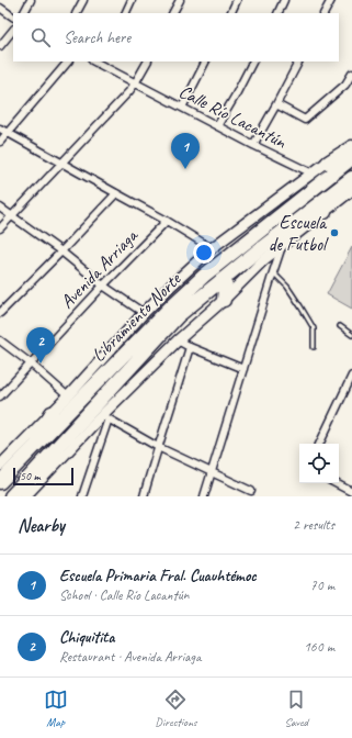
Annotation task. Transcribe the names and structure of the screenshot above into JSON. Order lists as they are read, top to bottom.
{
  "streets": {
    "highway": ["Libramiento Norte"],
    "street": ["Calle Río Lacantún", "Avenida Arriaga"]
  },
  "places": ["Escuela de Futbol"],
  "scale_bar": "50 m",
  "page": {
    "search": "Search here",
    "pins": ["1", "2"],
    "scale": "50 m",
    "heading": ["Nearby", "2 results"],
    "list": [
      {
        "mark": "1",
        "name": "Escuela Primaria Fral. Cuauhtémoc",
        "note": "School · Calle Río Lacantún",
        "value": "70 m"
      },
      {
        "mark": "2",
        "name": "Chiquitita",
        "note": "Restaurant · Avenida Arriaga",
        "value": "160 m"
      }
    ],
    "nav": ["Map", "Directions", "Saved"]
  }
}
